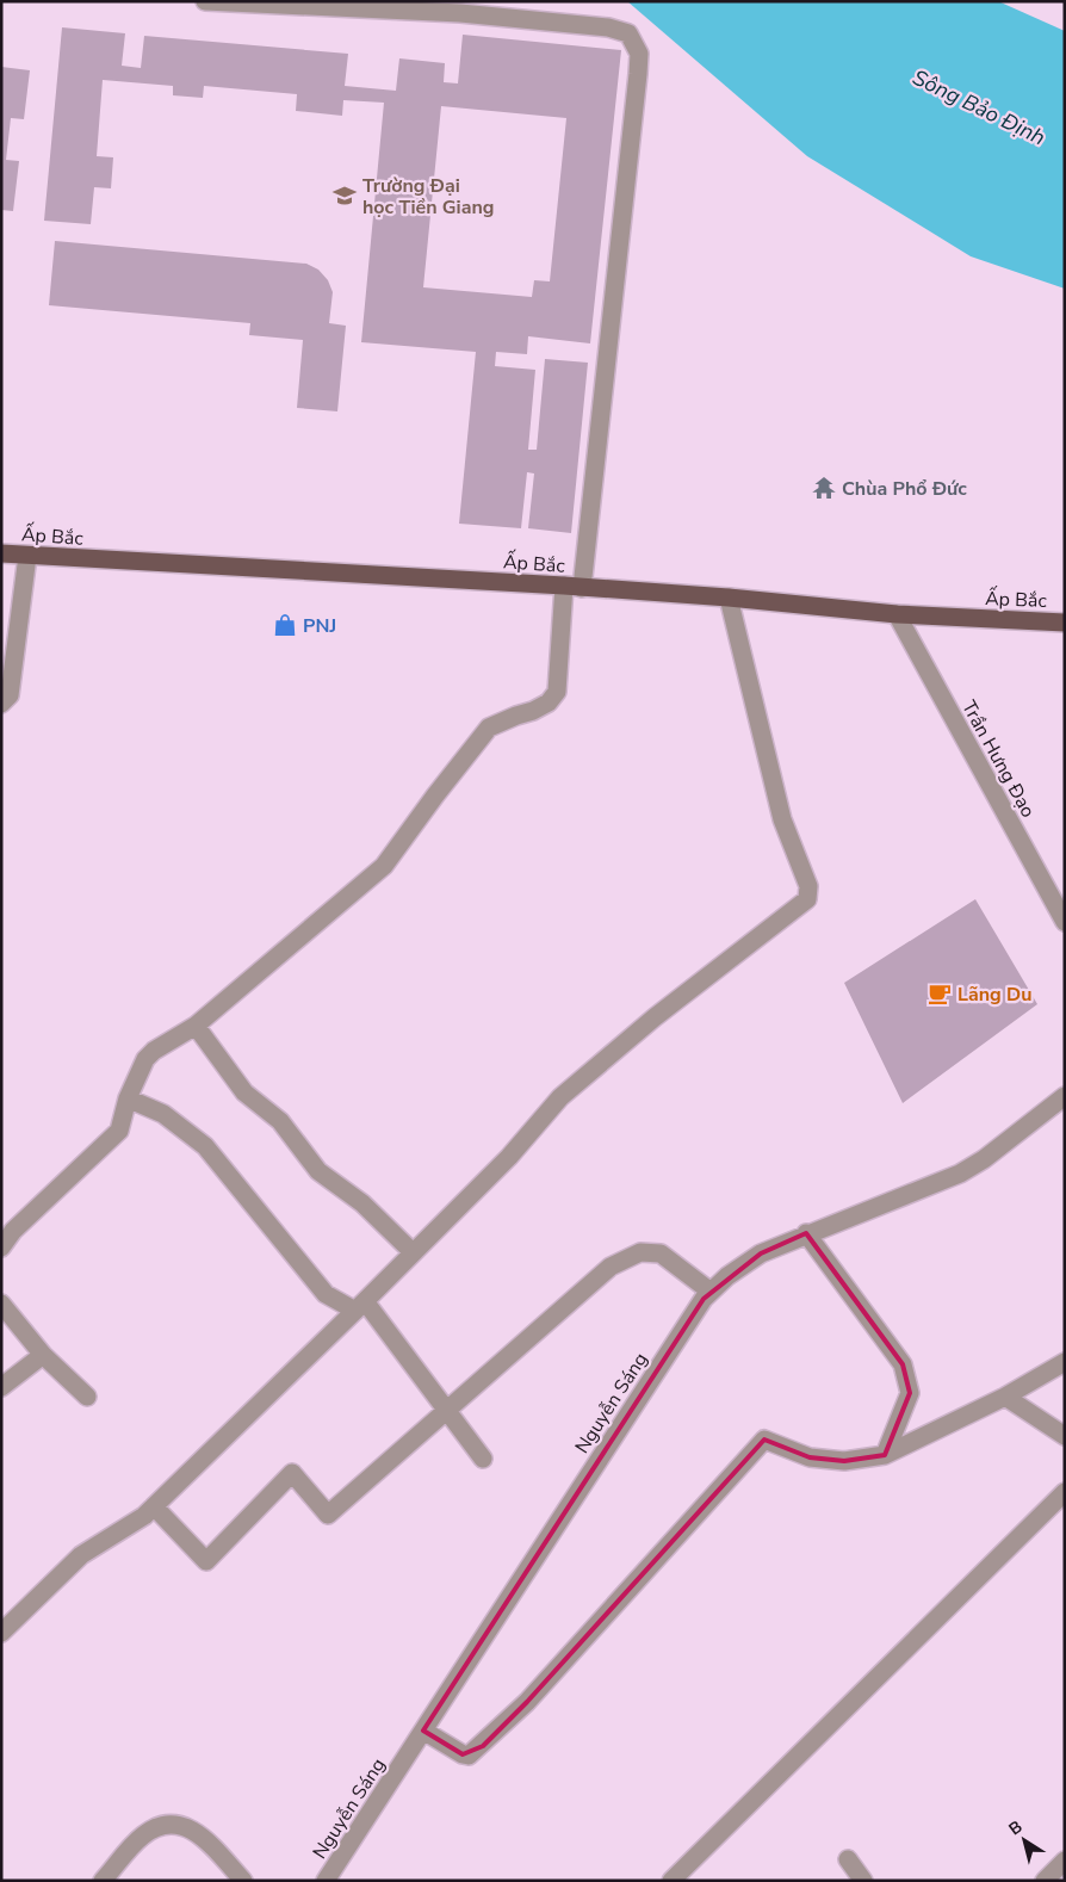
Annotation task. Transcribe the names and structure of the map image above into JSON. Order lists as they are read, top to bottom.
{
  "streets": {
    "main road": ["Ấp Bắc"],
    "street": ["Trần Hưng Đạo", "Nguyễn Sáng"]
  },
  "crossings": [
    ["Ấp Bắc", "Trần Hưng Đạo"]
  ],
  "water": ["Sông Bảo Định"],
  "places": {
    "school or university": ["Trường Đại học Tiền Giang"],
    "temple": ["Chùa Phổ Đức"],
    "shop": ["PNJ"],
    "cafe": ["Lãng Du"]
  },
  "north": "top left"
}
